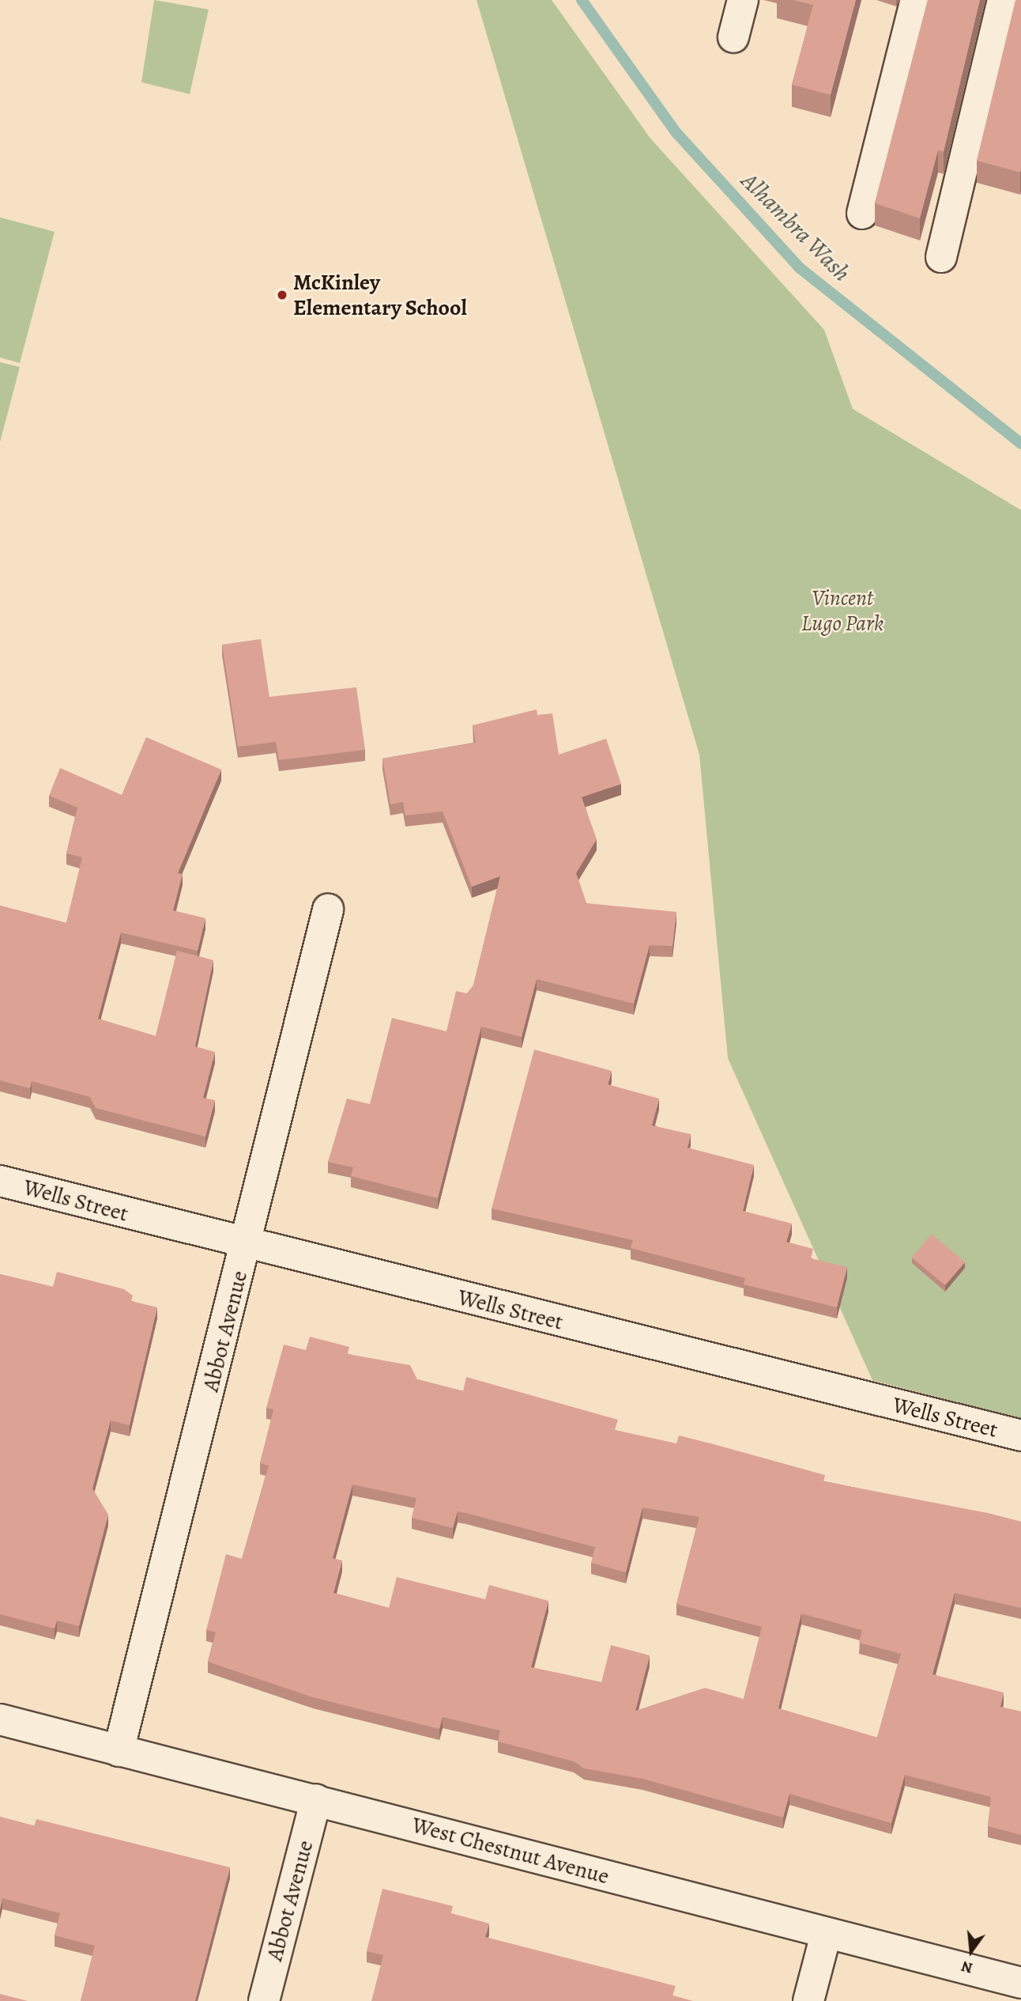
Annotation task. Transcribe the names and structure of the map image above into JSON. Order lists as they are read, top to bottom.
{
  "streets": {
    "street": ["Wells Street", "Abbot Avenue", "West Chestnut Avenue"]
  },
  "crossings": [
    ["Wells Street", "Abbot Avenue"],
    ["Abbot Avenue", "West Chestnut Avenue"]
  ],
  "water": ["Alhambra Wash"],
  "parks": ["Vincent Lugo Park"],
  "places": ["McKinley Elementary School"],
  "north": "bottom"
}
